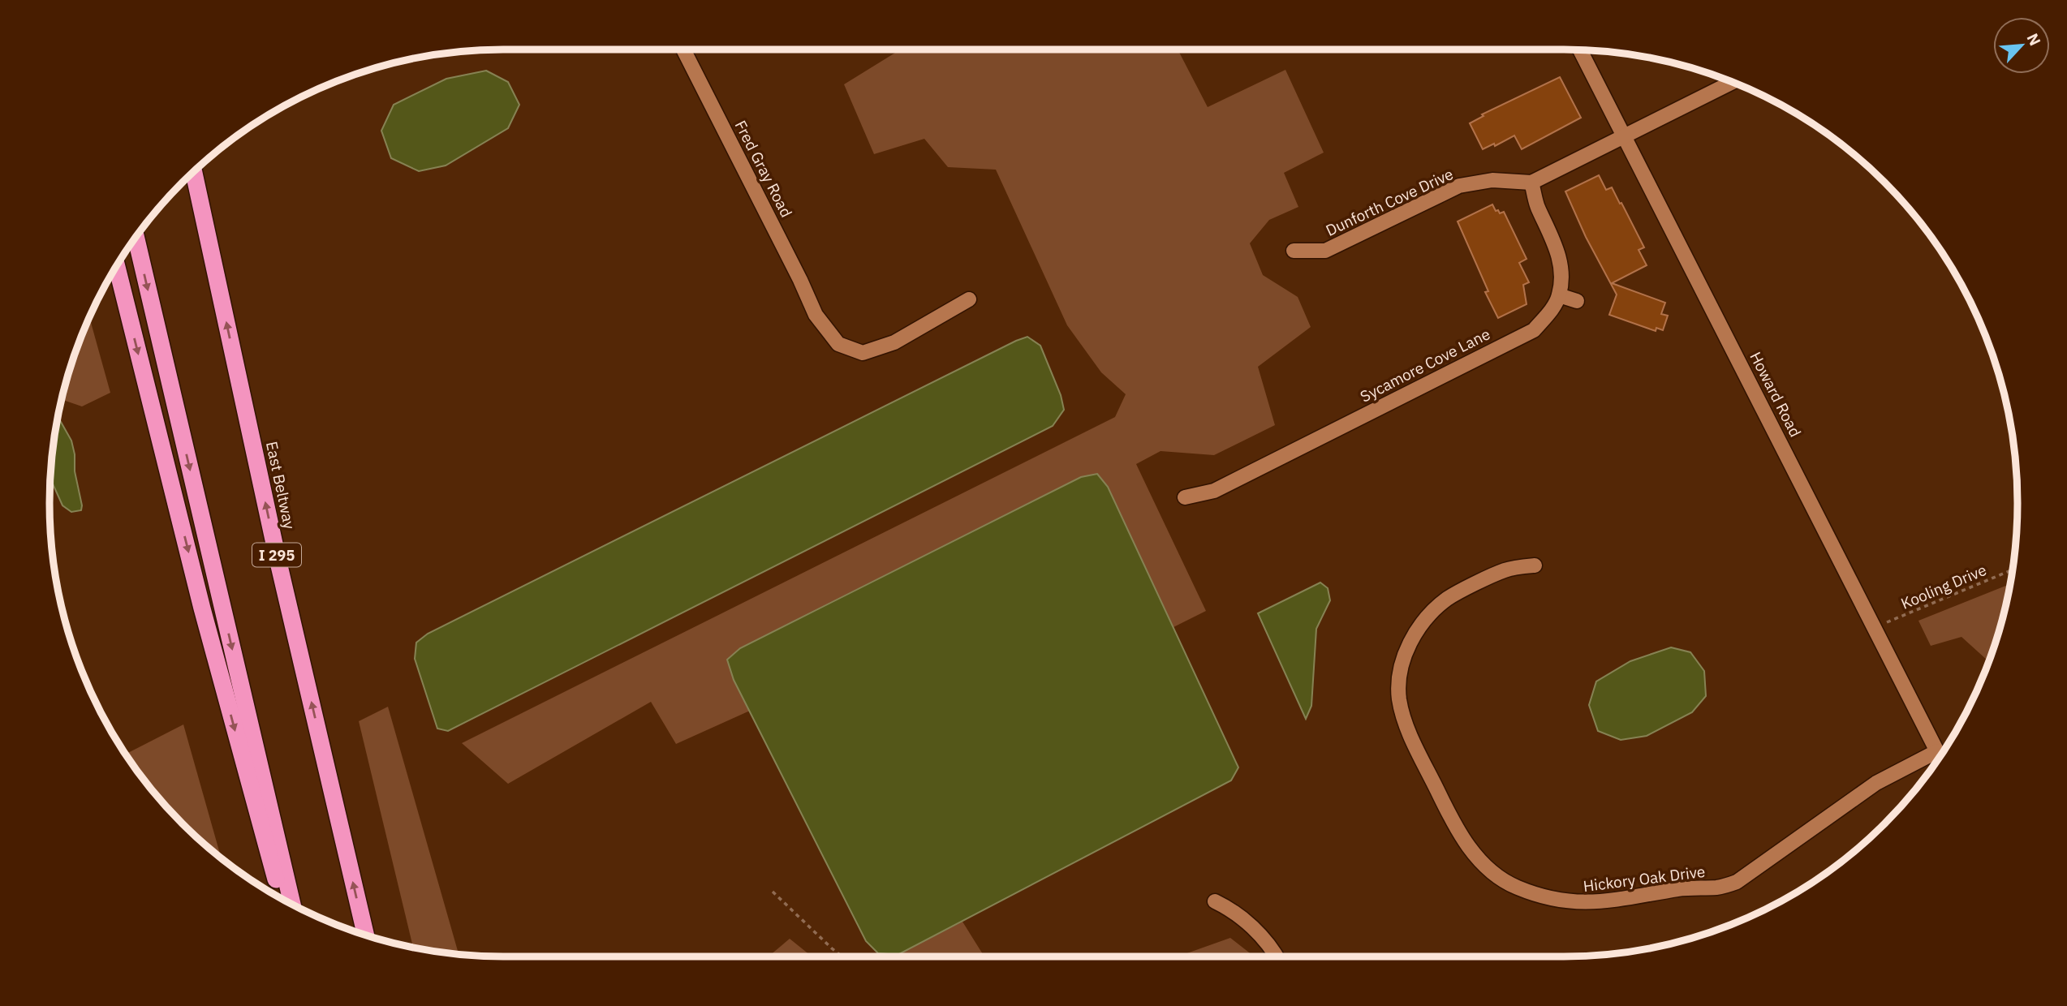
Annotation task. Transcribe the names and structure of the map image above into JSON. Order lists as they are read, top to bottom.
{
  "streets": {
    "highway": ["East Beltway", "I 295"],
    "street": [
      "Fred Gray Road",
      "Dunforth Cove Drive",
      "Sycamore Cove Lane",
      "Howard Road",
      "Hickory Oak Drive"
    ],
    "path": ["Kooling Drive"]
  },
  "crossings": [
    ["Dunforth Cove Drive", "Howard Road"],
    ["Howard Road", "Kooling Drive"]
  ],
  "north": "top right"
}
